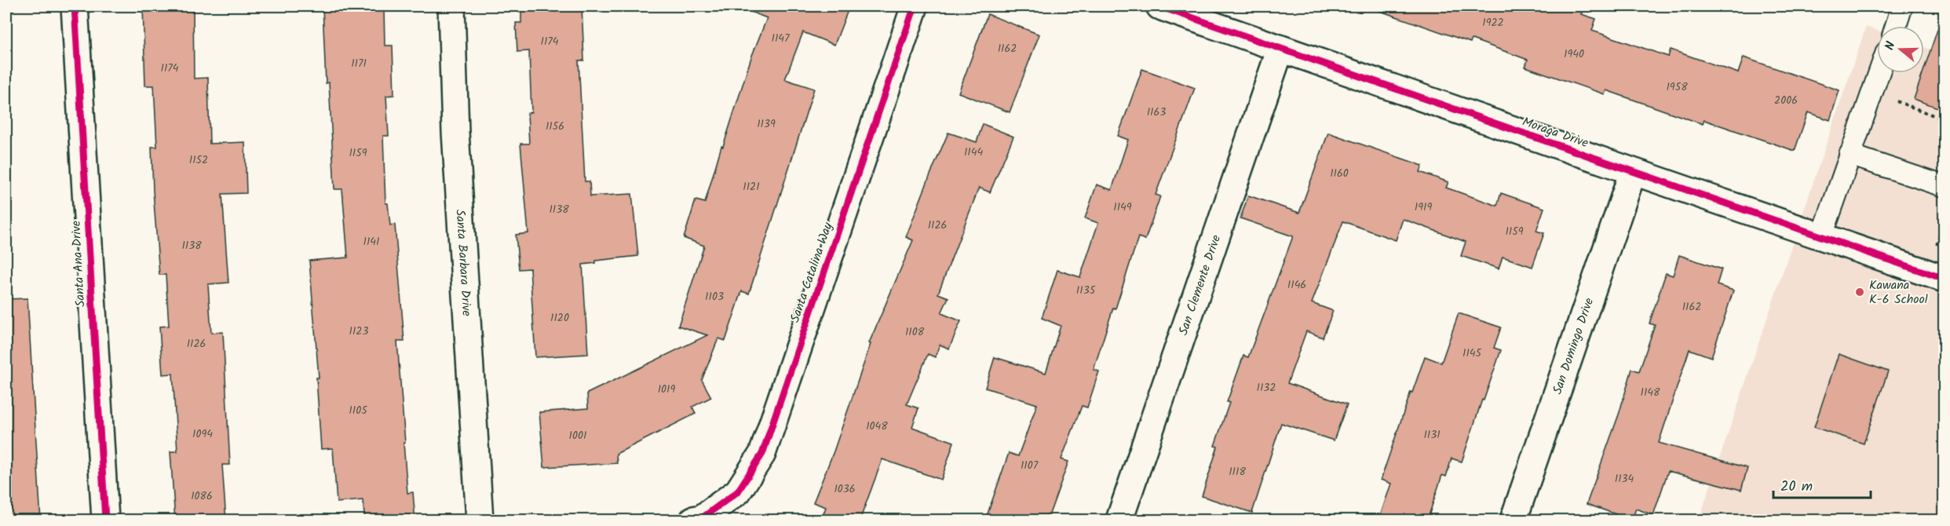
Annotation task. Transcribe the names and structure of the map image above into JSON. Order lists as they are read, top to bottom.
{
  "streets": {
    "street": [
      "Moraga Drive",
      "Santa Barbara Drive",
      "Santa Ana Drive",
      "Santa Catalina Way",
      "San Clemente Drive",
      "San Domingo Drive"
    ]
  },
  "crossings": [
    ["Moraga Drive", "San Clemente Drive"],
    ["Moraga Drive", "San Domingo Drive"]
  ],
  "places": ["Kawana K-6 School"],
  "house_numbers": [
    "1922",
    "1147",
    "1174",
    "1162",
    "1940",
    "1171",
    "1174",
    "1958",
    "2006",
    "1163",
    "1139",
    "1156",
    "1144",
    "1159",
    "1152",
    "1160",
    "1121",
    "1149",
    "1919",
    "1138",
    "1126",
    "1159",
    "1141",
    "1138",
    "1146",
    "1135",
    "1103",
    "1162",
    "1120",
    "1123",
    "1108",
    "1126",
    "1145",
    "1132",
    "1019",
    "1148",
    "1105",
    "1048",
    "1094",
    "1131",
    "1001",
    "1107",
    "1118",
    "1134",
    "1036",
    "1086"
  ],
  "scale_bar": "20 m",
  "north": "left"
}
